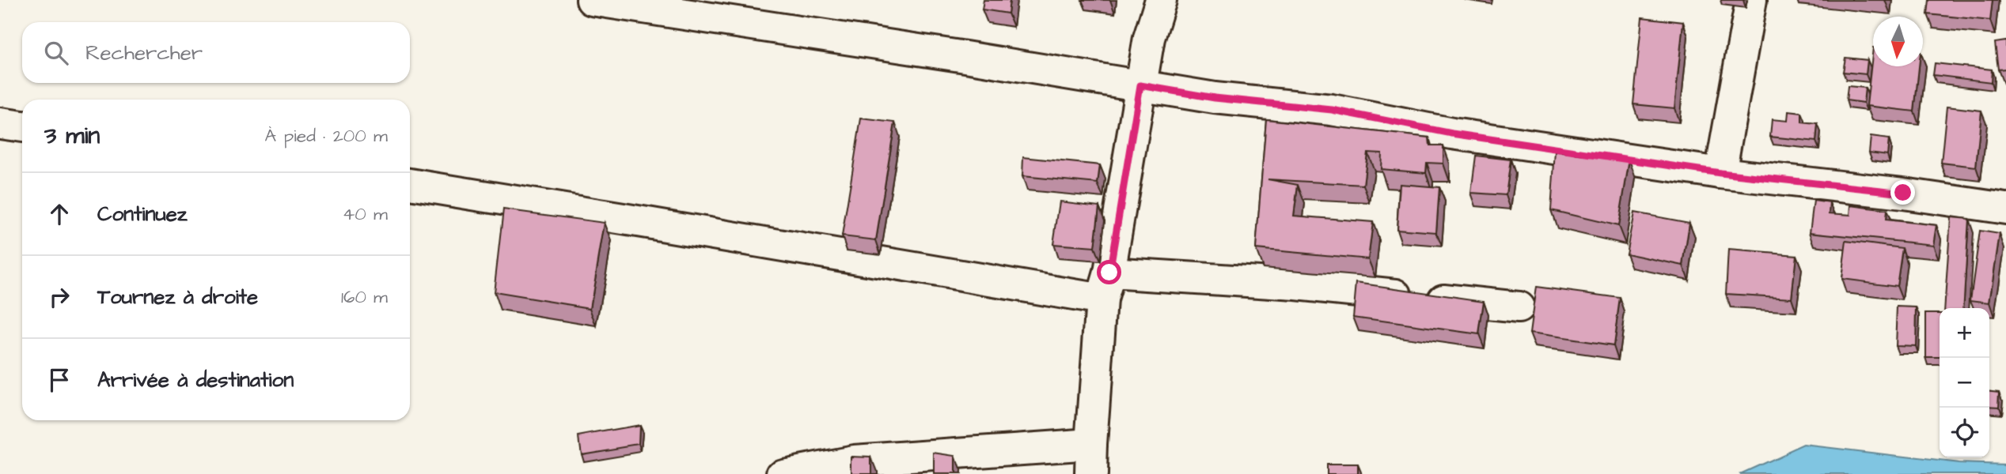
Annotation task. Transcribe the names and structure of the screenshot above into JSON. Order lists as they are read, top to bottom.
{
  "north": "bottom",
  "page": {
    "search": "Rechercher",
    "heading": ["3 min", "À pied · 200 m"],
    "list": [
      ["Continuez", "40 m"],
      ["Tournez à droite", "160 m"],
      "Arrivée à destination"
    ],
    "map_buttons": ["+", "−"]
  }
}
